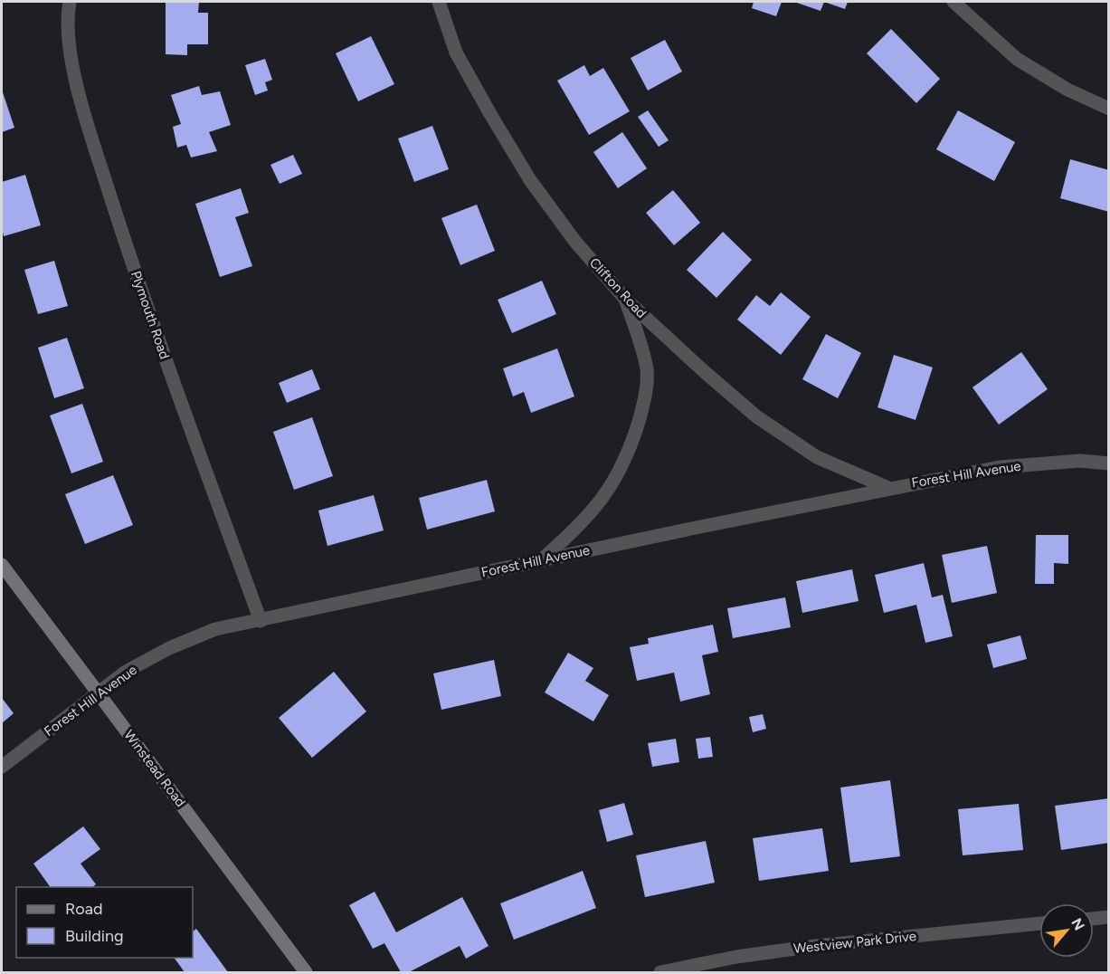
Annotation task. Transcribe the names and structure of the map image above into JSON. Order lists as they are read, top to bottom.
{
  "streets": {
    "street": [
      "Clifton Road",
      "Plymouth Road",
      "Forest Hill Avenue",
      "Winstead Road",
      "Westview Park Drive"
    ]
  },
  "crossings": [
    ["Clifton Road", "Forest Hill Avenue"],
    ["Plymouth Road", "Forest Hill Avenue"],
    ["Forest Hill Avenue", "Winstead Road"]
  ],
  "legend": ["Road", "Building"],
  "north": "top right"
}
